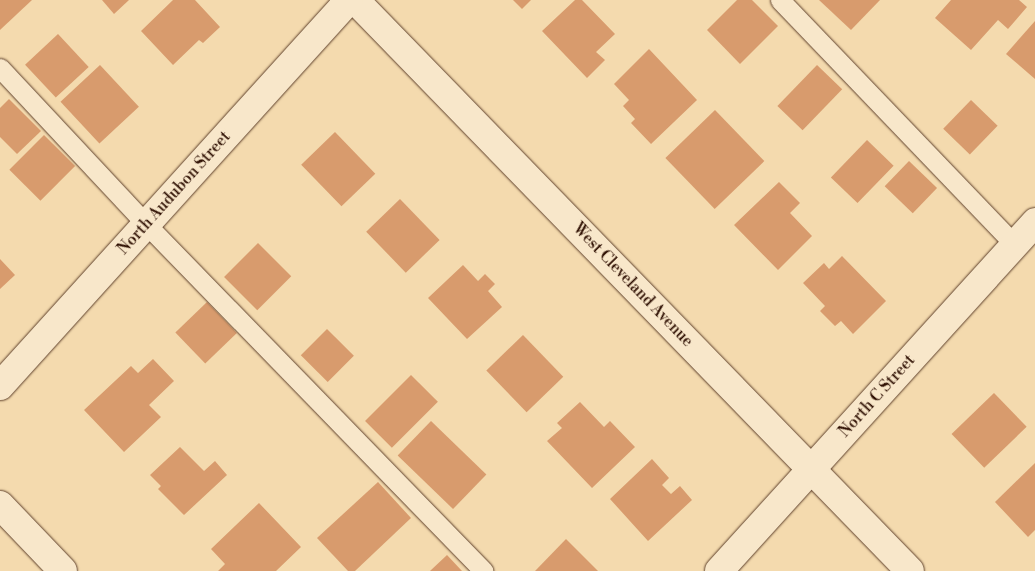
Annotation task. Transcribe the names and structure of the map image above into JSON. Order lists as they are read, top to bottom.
{
  "streets": {
    "street": ["North Audubon Street", "West Cleveland Avenue", "North C Street"]
  },
  "crossings": [
    ["West Cleveland Avenue", "North C Street"]
  ]
}
